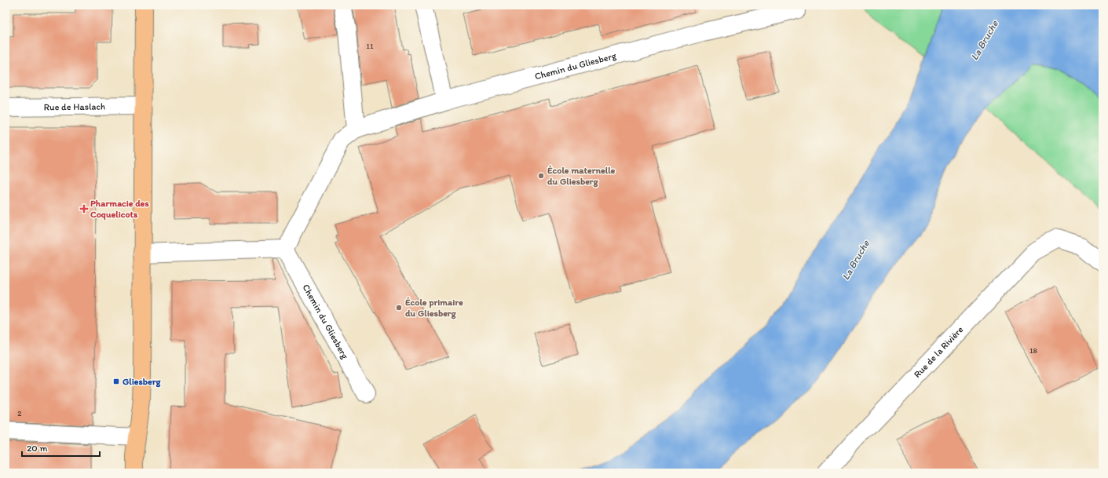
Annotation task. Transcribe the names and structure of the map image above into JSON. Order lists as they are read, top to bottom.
{
  "streets": {
    "street": ["Chemin du Gliesberg", "Rue de Haslach", "Rue de la Rivière"]
  },
  "water": ["La Bruche"],
  "places": {
    "other": ["École maternelle du Gliesberg", "École primaire du Gliesberg"],
    "health": ["Pharmacie des Coquelicots"],
    "transit": ["Gliesberg"]
  },
  "house_numbers": ["11", "18", "2"],
  "scale_bar": "20 m"
}
